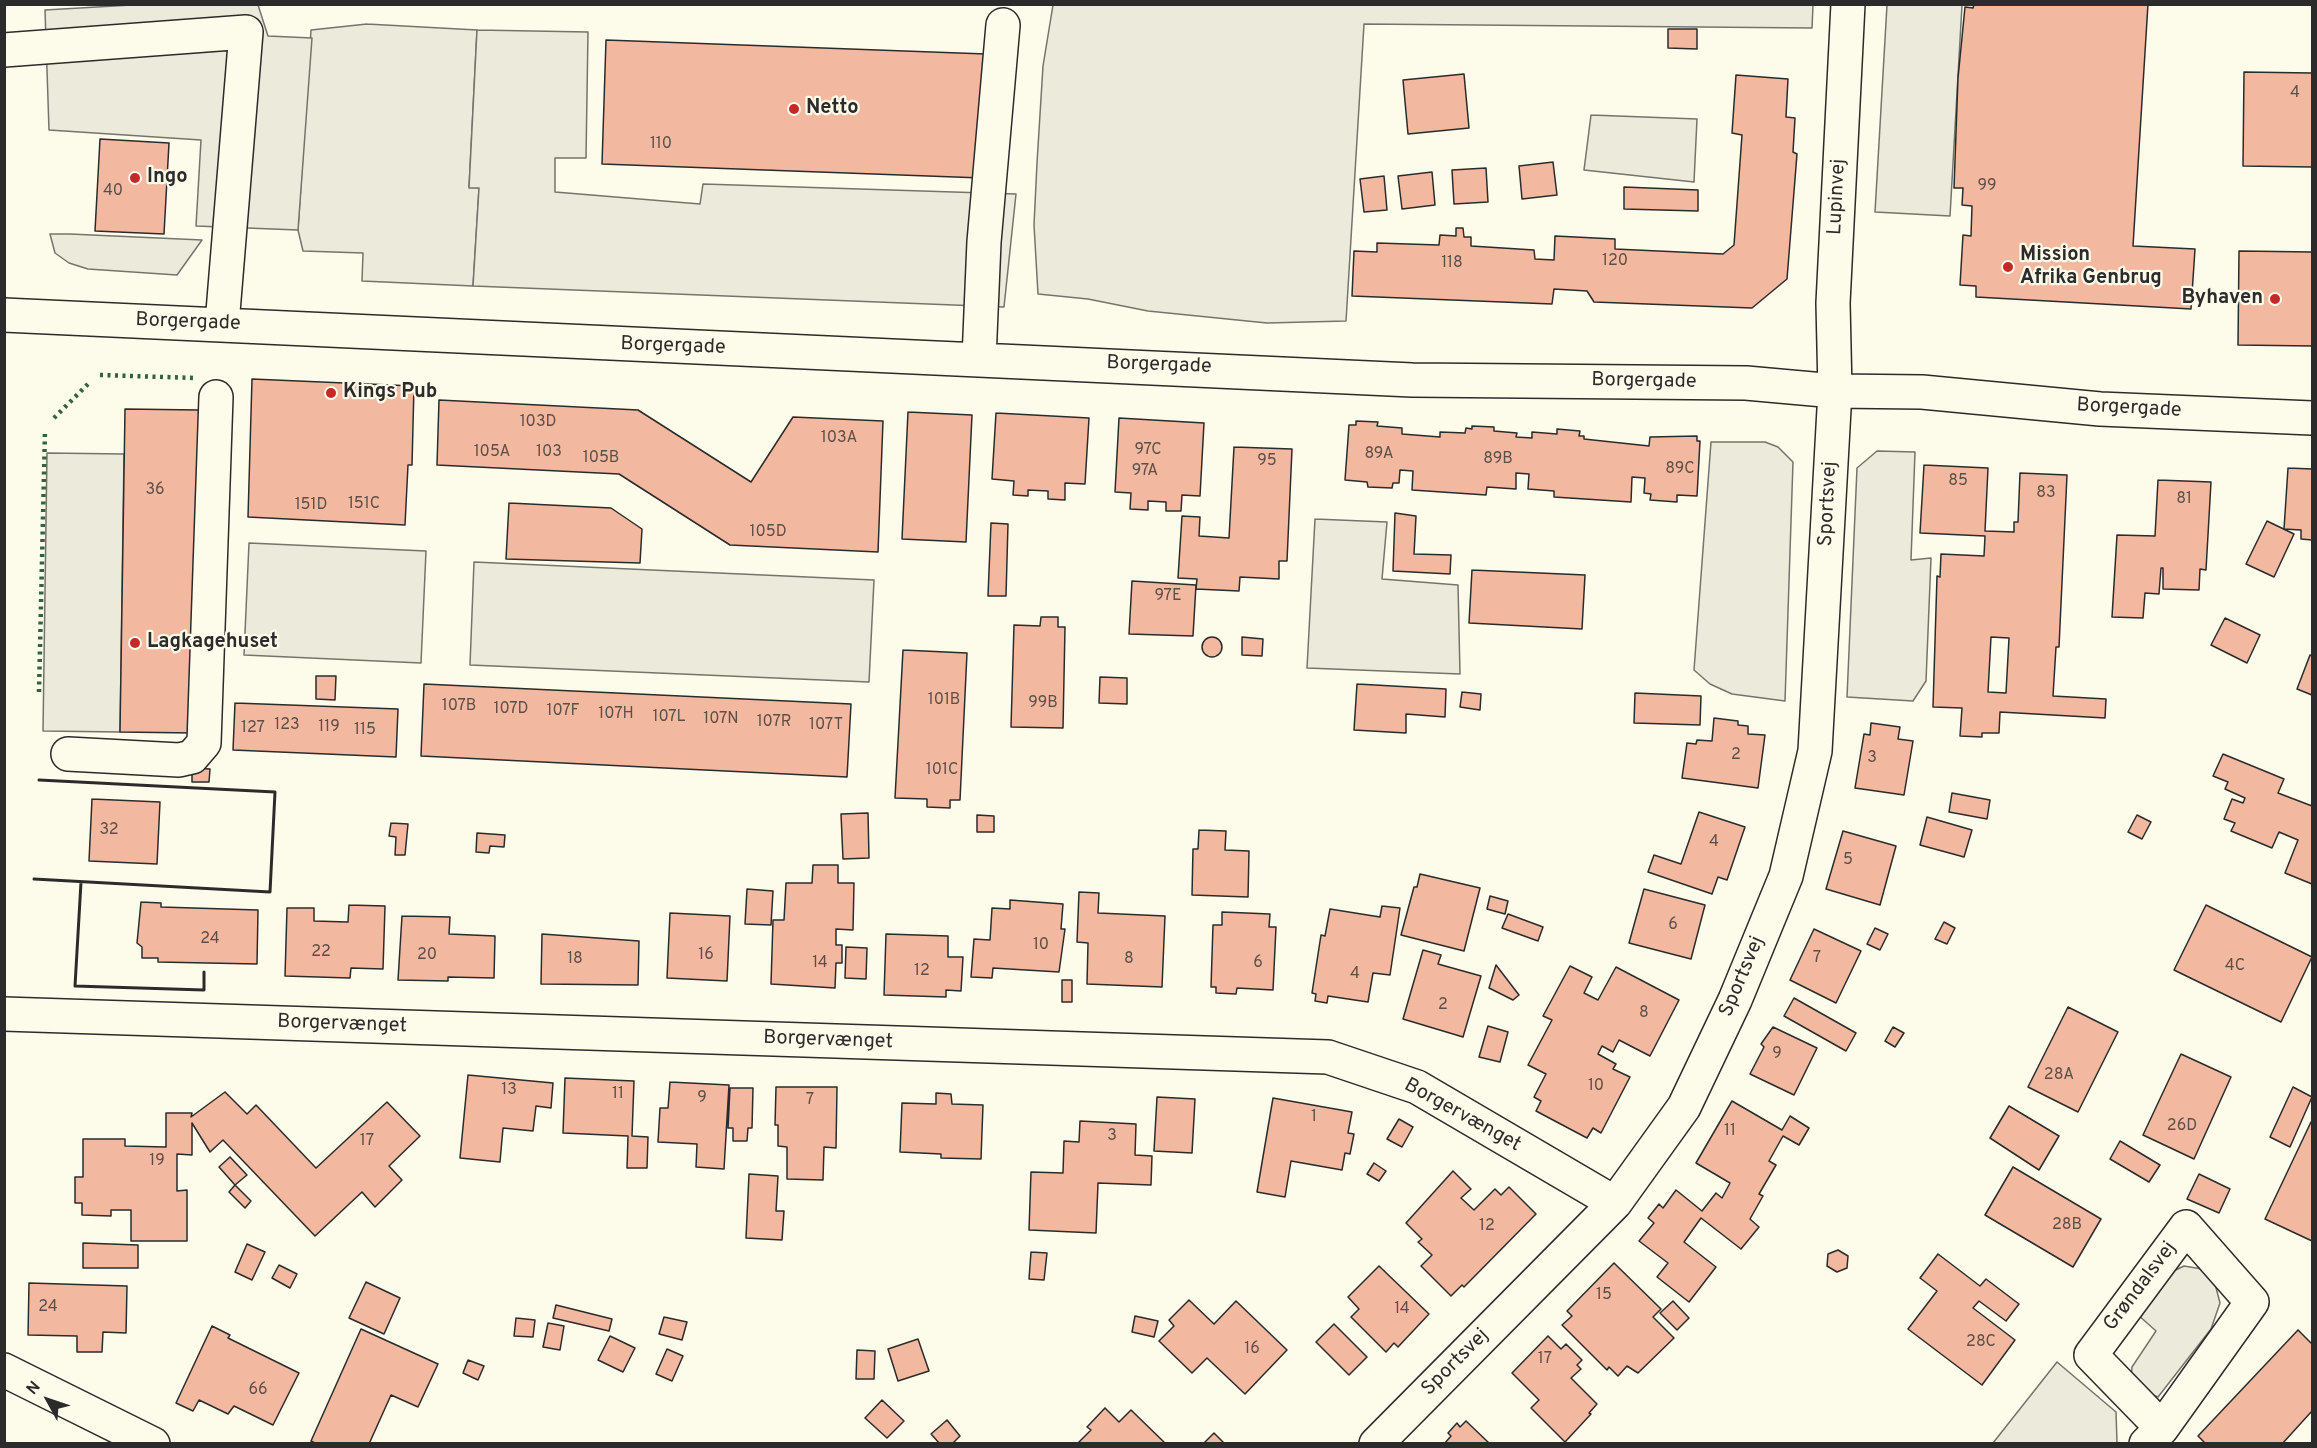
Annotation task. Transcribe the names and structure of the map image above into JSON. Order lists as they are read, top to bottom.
{
  "streets": {
    "street": [
      "Lupinvej",
      "Borgergade",
      "Sportsvej",
      "Borgervænget",
      "Grøndalsvej"
    ]
  },
  "crossings": [
    ["Lupinvej", "Borgergade"],
    ["Lupinvej", "Sportsvej"],
    ["Borgergade", "Sportsvej"],
    ["Sportsvej", "Borgervænget"]
  ],
  "places": [
    "Netto",
    "Ingo",
    "Mission Afrika Genbrug",
    "Byhaven",
    "Kings Pub",
    "Lagkagehuset"
  ],
  "house_numbers": [
    "4",
    "110",
    "99",
    "40",
    "120",
    "118",
    "103D",
    "103A",
    "97C",
    "105A",
    "103",
    "89A",
    "105B",
    "89B",
    "95",
    "89C",
    "97A",
    "85",
    "36",
    "83",
    "81",
    "151C",
    "151D",
    "105D",
    "97E",
    "101B",
    "99B",
    "107B",
    "107D",
    "107F",
    "107H",
    "107L",
    "107N",
    "107R",
    "123",
    "107T",
    "119",
    "127",
    "115",
    "2",
    "3",
    "101C",
    "32",
    "4",
    "5",
    "6",
    "24",
    "10",
    "22",
    "20",
    "16",
    "7",
    "18",
    "8",
    "14",
    "6",
    "4C",
    "12",
    "4",
    "2",
    "8",
    "9",
    "28A",
    "10",
    "13",
    "11",
    "9",
    "7",
    "1",
    "26D",
    "11",
    "3",
    "17",
    "19",
    "28B",
    "12",
    "15",
    "24",
    "14",
    "28C",
    "16",
    "17",
    "66"
  ],
  "north": "top left"
}
